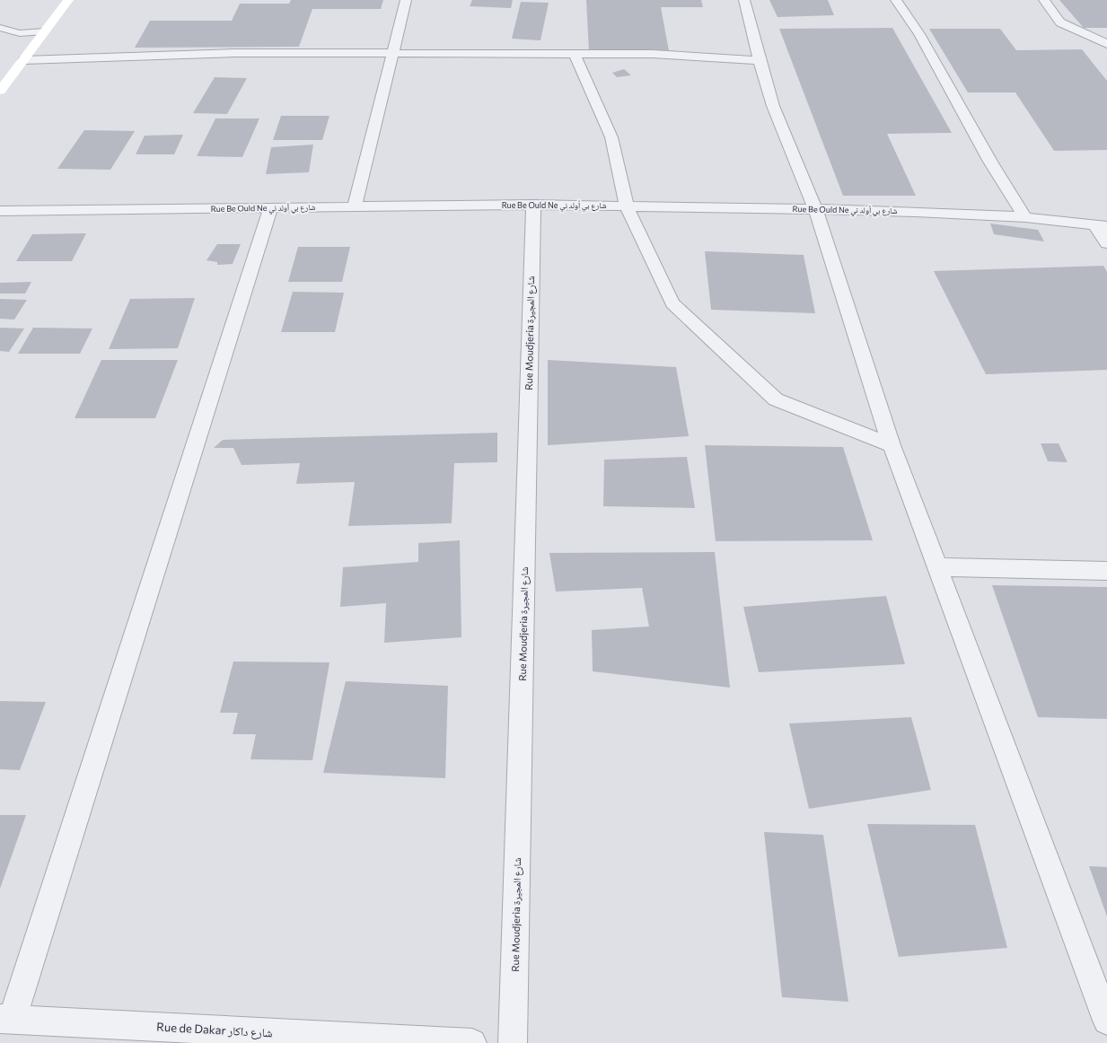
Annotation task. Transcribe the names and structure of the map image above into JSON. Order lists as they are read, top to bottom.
{
  "streets": {
    "street": ["Rue Be Ould Ne شارع بي أولد ني", "Rue Moudjeria شارع المجيرة", "Rue de Dakar شارع داكار"]
  },
  "crossings": [
    ["Rue Be Ould Ne شارع بي أولد ني", "Rue Moudjeria شارع المجيرة"]
  ]
}
